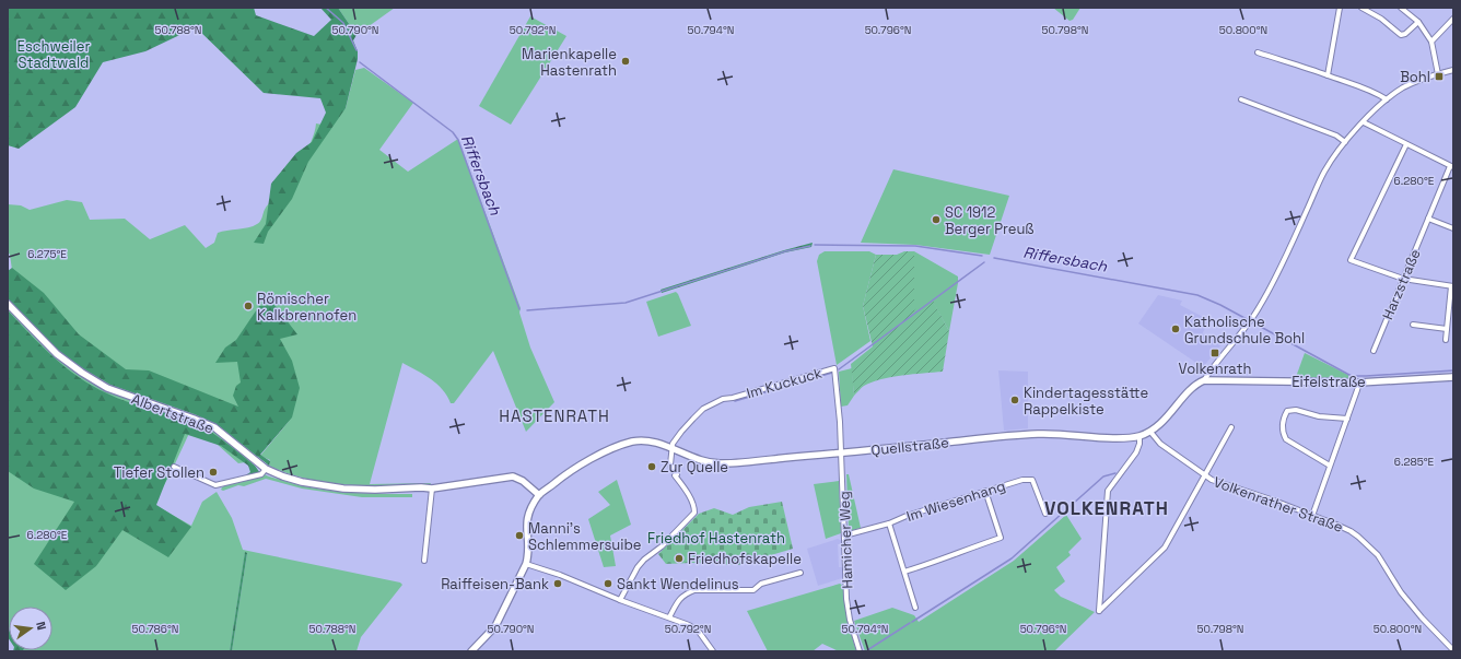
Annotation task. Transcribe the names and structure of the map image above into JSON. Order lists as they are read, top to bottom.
{
  "streets": {
    "main road": ["Eifelstraße", "Albertstraße", "Quellstraße"],
    "street": [
      "Harzstraße",
      "Im Kuckuck",
      "Im Wiesenhang",
      "Volkenrather Straße",
      "Hamicher Weg"
    ]
  },
  "crossings": [
    ["Eifelstraße", "Quellstraße"],
    ["Im Kuckuck", "Quellstraße"],
    ["Im Kuckuck", "Hamicher Weg"],
    ["Albertstraße", "Quellstraße"],
    ["Quellstraße", "Volkenrather Straße"],
    ["Quellstraße", "Hamicher Weg"],
    ["Im Wiesenhang", "Hamicher Weg"]
  ],
  "districts": ["HASTENRATH", "VOLKENRATH"],
  "water": ["Riffersbach"],
  "parks": ["Eschweiler Stadtwald", "Friedhof Hastenrath"],
  "places": {
    "other": [
      "Marienkapelle Hastenrath",
      "SC 1912 Berger Preuß",
      "Römischer Kalkbrennofen",
      "Katholische Grundschule Bohl",
      "Kindertagesstätte Rappelkiste",
      "Zur Quelle",
      "Tiefer Stollen",
      "Manni's Schlemmersuibe",
      "Friedhofskapelle",
      "Raiffeisen-Bank",
      "Sankt Wendelinus"
    ],
    "transit": ["Bohl", "Volkenrath"]
  },
  "north": "right",
  "coordinates": [
    "50.788°N",
    "50.790°N",
    "50.792°N",
    "50.794°N",
    "50.796°N",
    "50.798°N",
    "50.800°N",
    "6.280°E",
    "6.275°E",
    "6.285°E",
    "50.786°N"
  ]
}
